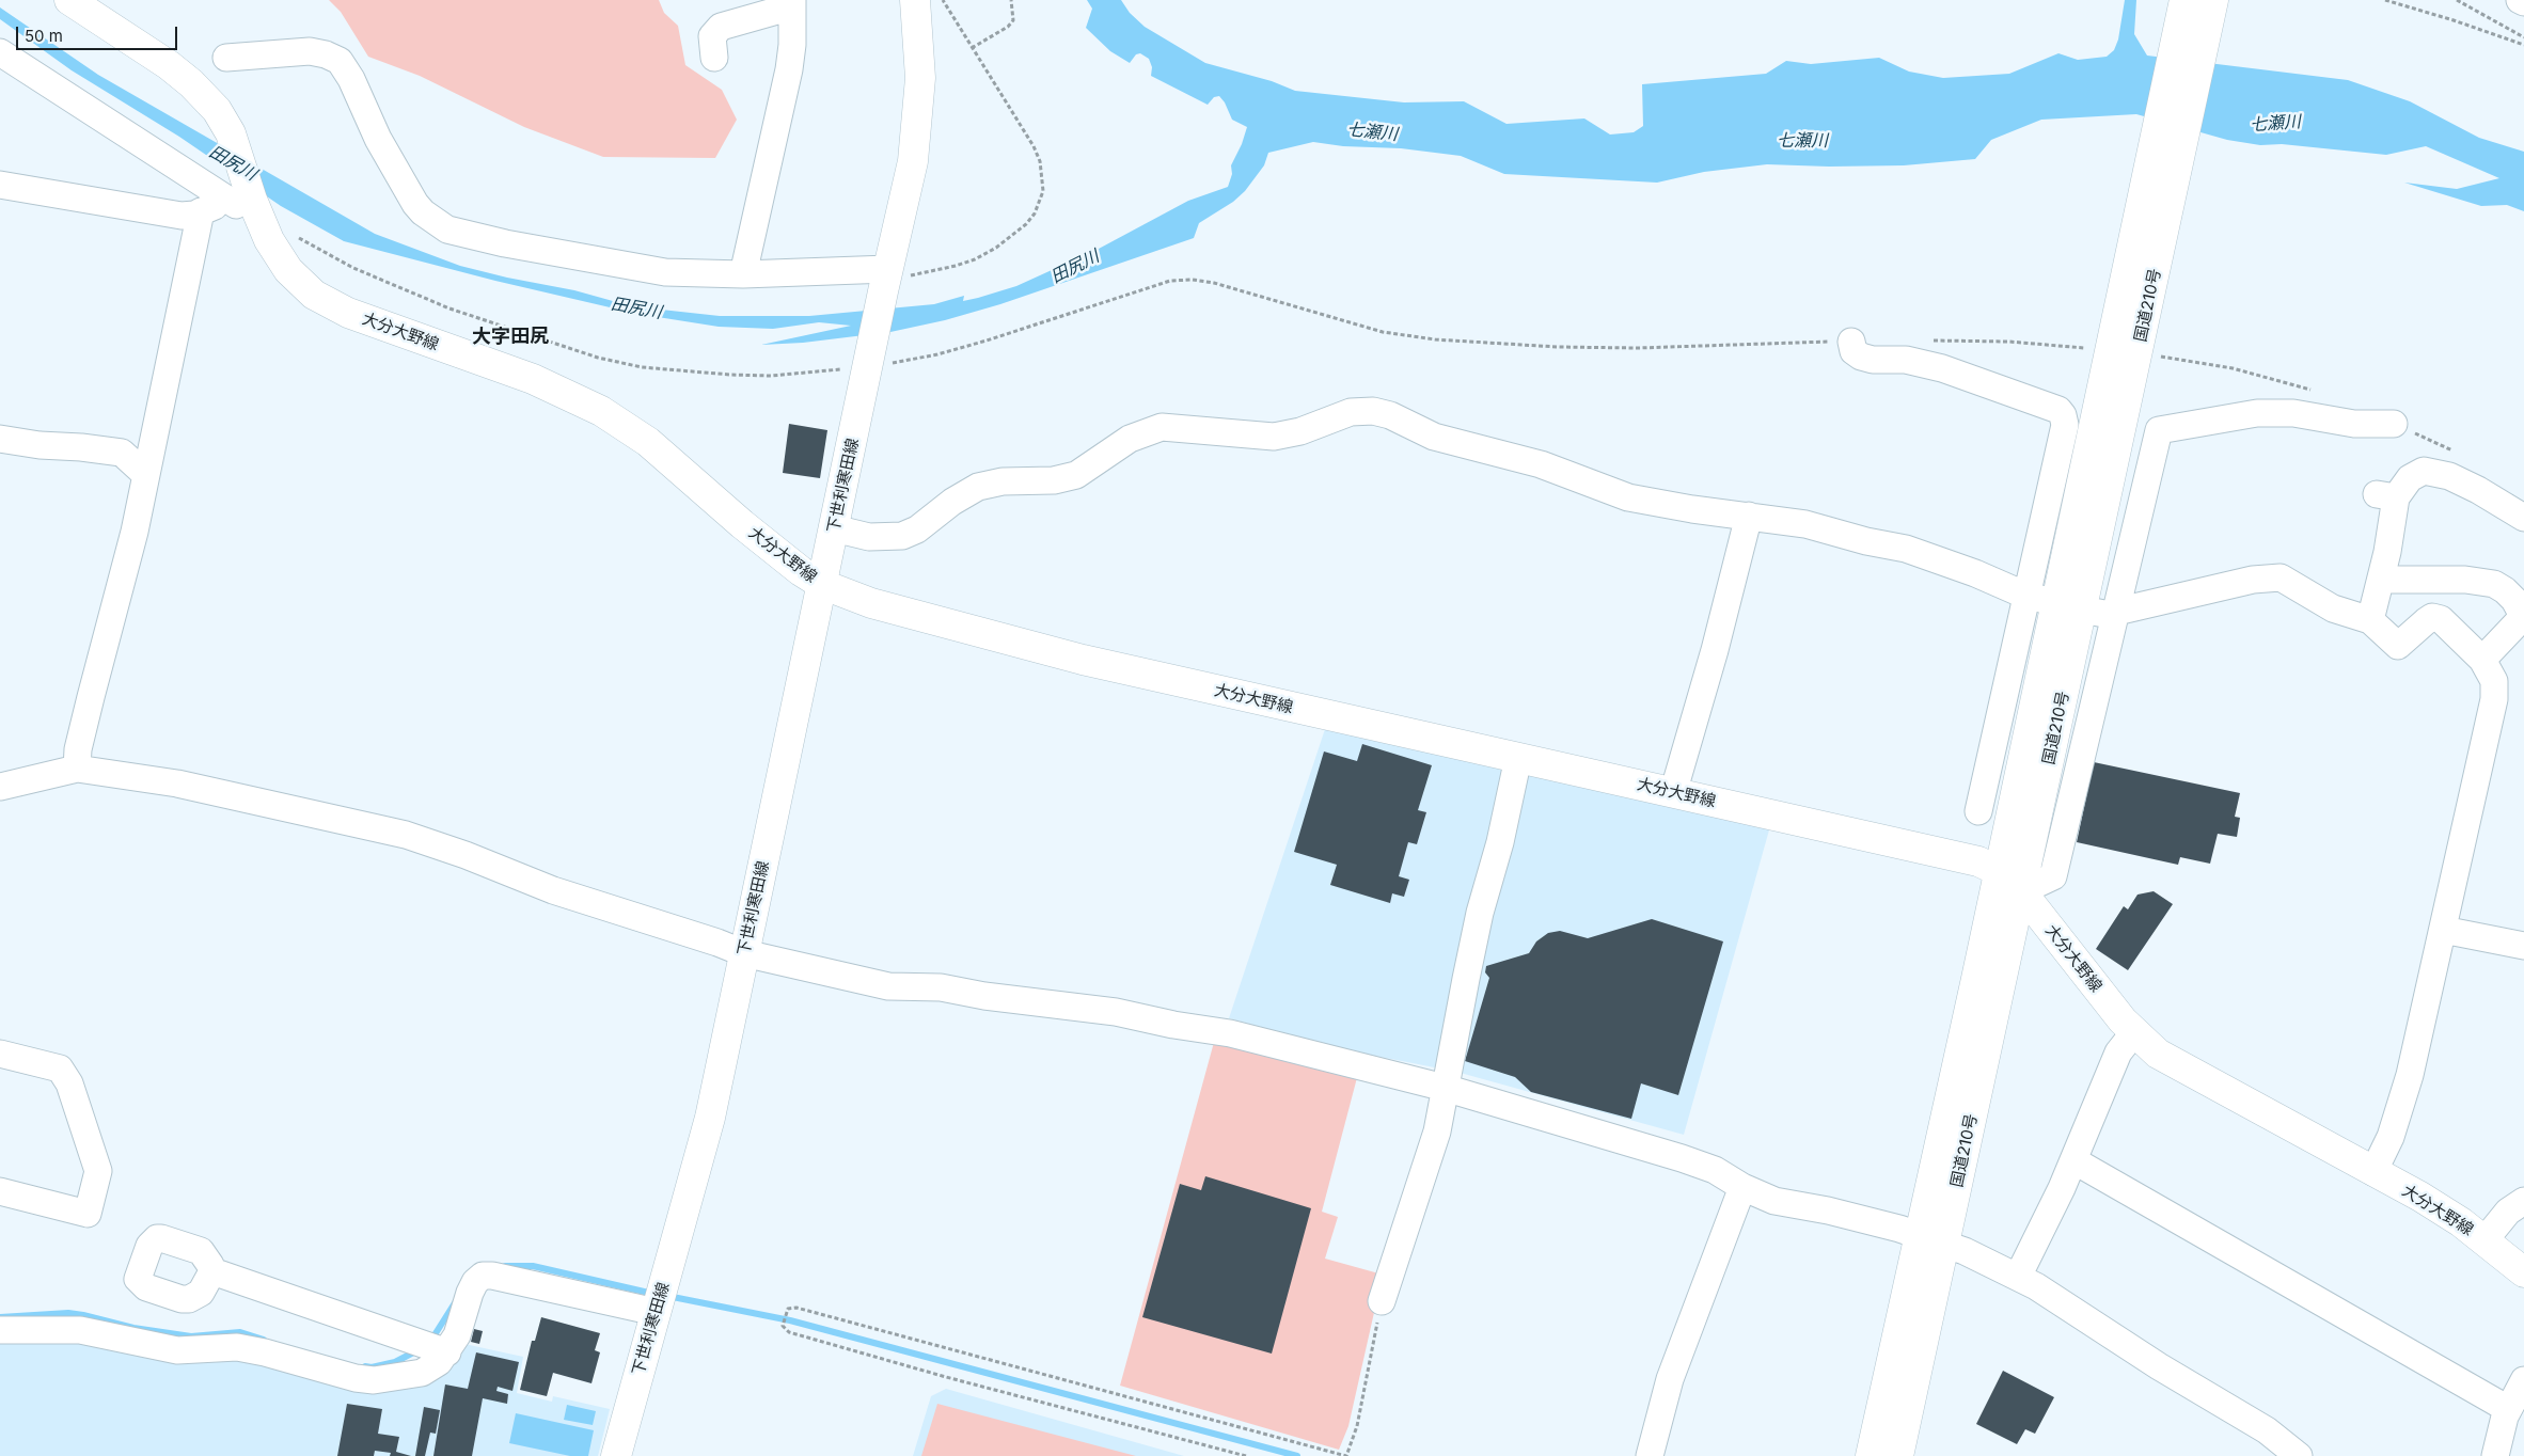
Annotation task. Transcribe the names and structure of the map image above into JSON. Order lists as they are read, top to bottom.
{
  "streets": {
    "main road": ["国道210号", "大分大野線", "下世利寒田線"]
  },
  "crossings": [
    ["国道210号", "大分大野線"],
    ["大分大野線", "下世利寒田線"]
  ],
  "districts": ["大字田尻"],
  "water": ["七瀬川", "田尻川"],
  "scale_bar": "50 m"
}
